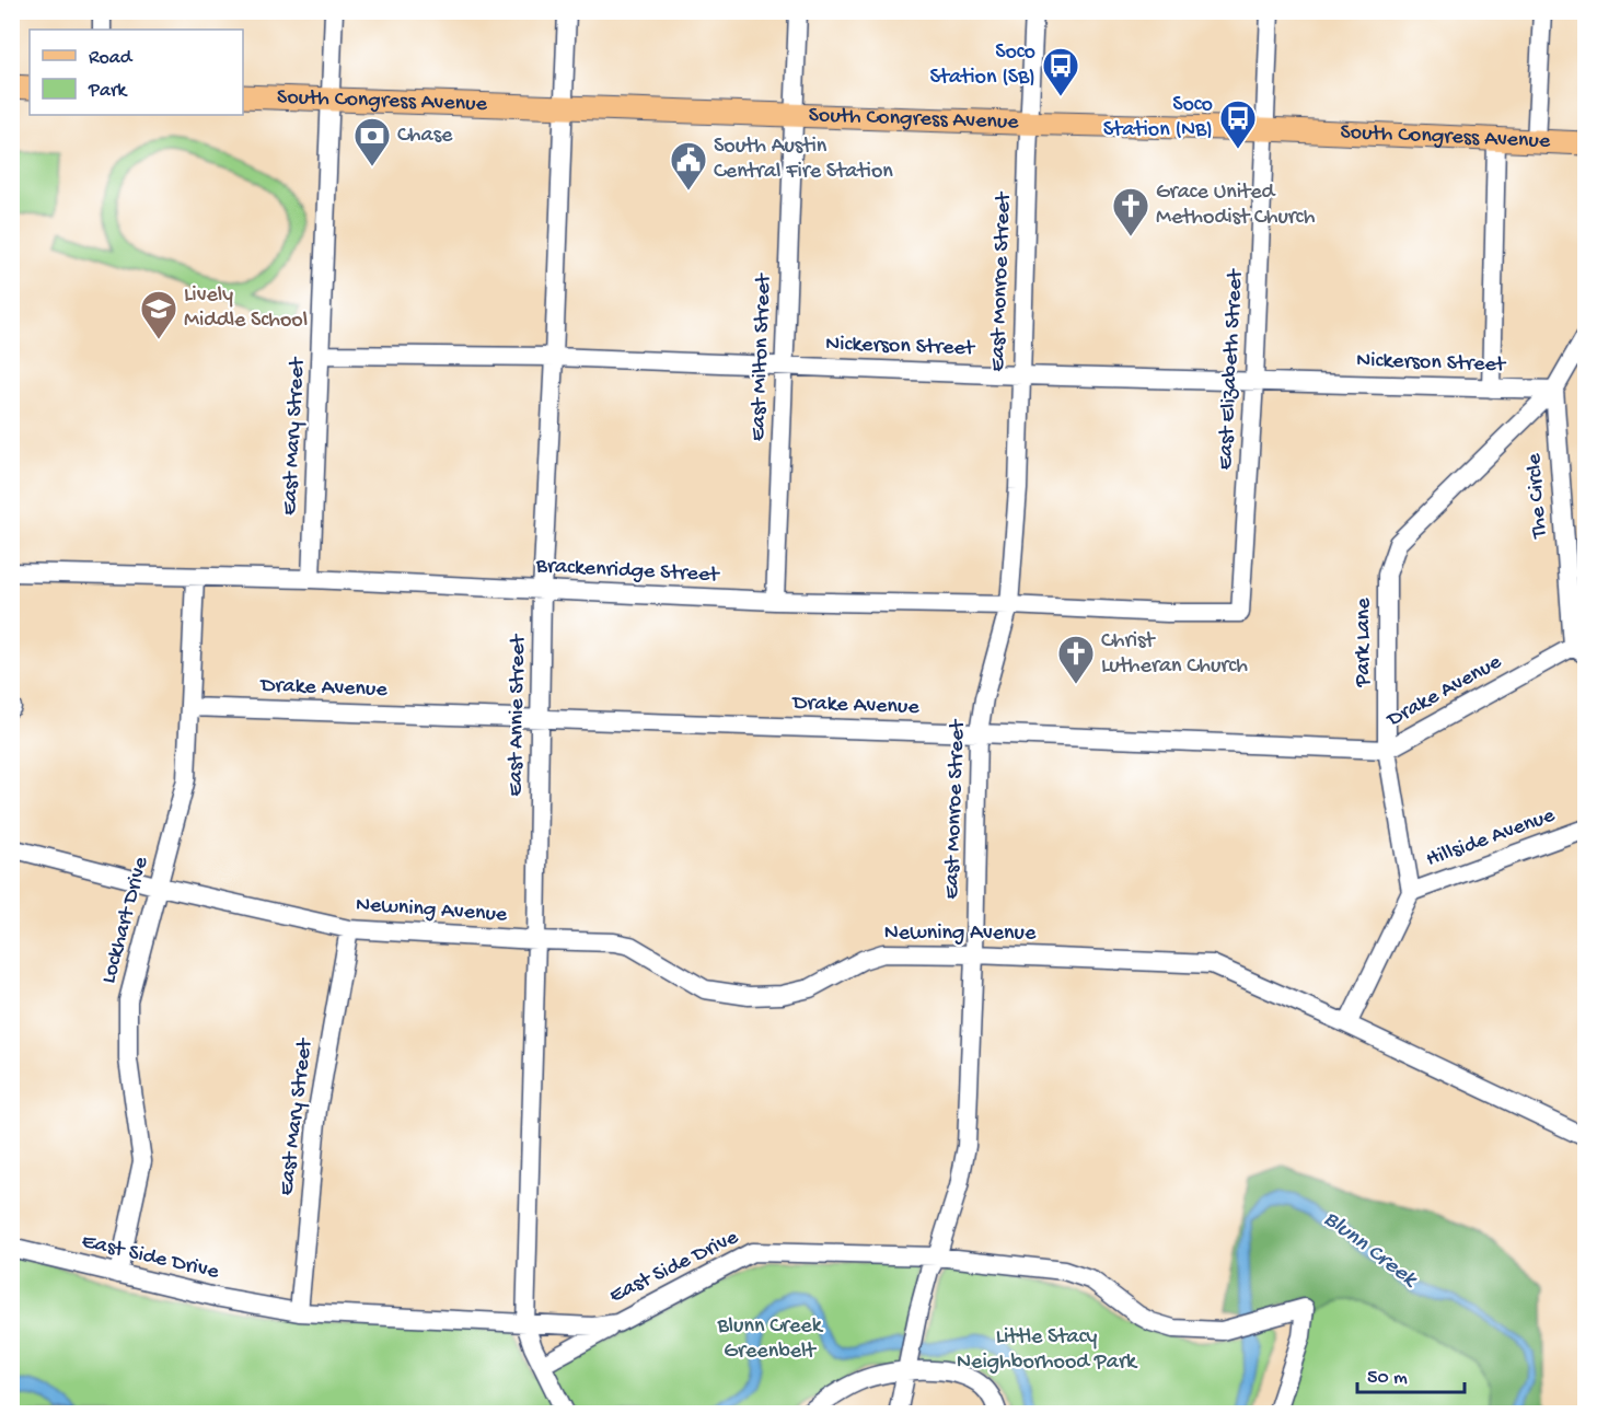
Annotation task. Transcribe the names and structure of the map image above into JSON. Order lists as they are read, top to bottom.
{
  "streets": {
    "main road": ["South Congress Avenue"],
    "street": [
      "East Monroe Street",
      "Nickerson Street",
      "East Milton Street",
      "East Elizabeth Street",
      "East Mary Street",
      "The Circle",
      "Brackenridge Street",
      "Park Lane",
      "Drake Avenue",
      "East Annie Street",
      "Hillside Avenue",
      "Newning Avenue",
      "Lockhart Drive",
      "East Side Drive"
    ]
  },
  "crossings": [
    ["South Congress Avenue", "East Monroe Street"],
    ["South Congress Avenue", "East Milton Street"],
    ["South Congress Avenue", "East Elizabeth Street"],
    ["South Congress Avenue", "East Mary Street"],
    ["South Congress Avenue", "East Annie Street"],
    ["East Monroe Street", "Nickerson Street"],
    ["East Monroe Street", "Brackenridge Street"],
    ["East Monroe Street", "Drake Avenue"],
    ["East Monroe Street", "Newning Avenue"],
    ["East Monroe Street", "East Side Drive"],
    ["Nickerson Street", "East Milton Street"],
    ["Nickerson Street", "East Elizabeth Street"],
    ["Nickerson Street", "East Mary Street"],
    ["Nickerson Street", "The Circle"],
    ["Nickerson Street", "Park Lane"],
    ["Nickerson Street", "East Annie Street"],
    ["East Milton Street", "Brackenridge Street"],
    ["East Elizabeth Street", "Brackenridge Street"],
    ["East Mary Street", "Brackenridge Street"],
    ["East Mary Street", "Newning Avenue"],
    ["East Mary Street", "East Side Drive"],
    ["The Circle", "Park Lane"],
    ["The Circle", "Drake Avenue"],
    ["Brackenridge Street", "East Annie Street"],
    ["Brackenridge Street", "Lockhart Drive"],
    ["Park Lane", "Drake Avenue"],
    ["Park Lane", "Hillside Avenue"],
    ["Drake Avenue", "East Annie Street"],
    ["Drake Avenue", "Lockhart Drive"],
    ["East Annie Street", "Newning Avenue"],
    ["East Annie Street", "East Side Drive"],
    ["Newning Avenue", "Lockhart Drive"],
    ["Lockhart Drive", "East Side Drive"]
  ],
  "water": ["Blunn Creek"],
  "parks": ["Blunn Creek Greenbelt", "Little Stacy Neighborhood Park"],
  "places": {
    "bus stop": ["Soco Station (SB)", "Soco Station (NB)"],
    "bank": ["Chase"],
    "public building": ["South Austin Central Fire Station"],
    "church": ["Grace United Methodist Church", "Christ Lutheran Church"],
    "school or university": ["Lively Middle School"]
  },
  "legend": ["Road", "Park"],
  "scale_bar": "50 m"
}
